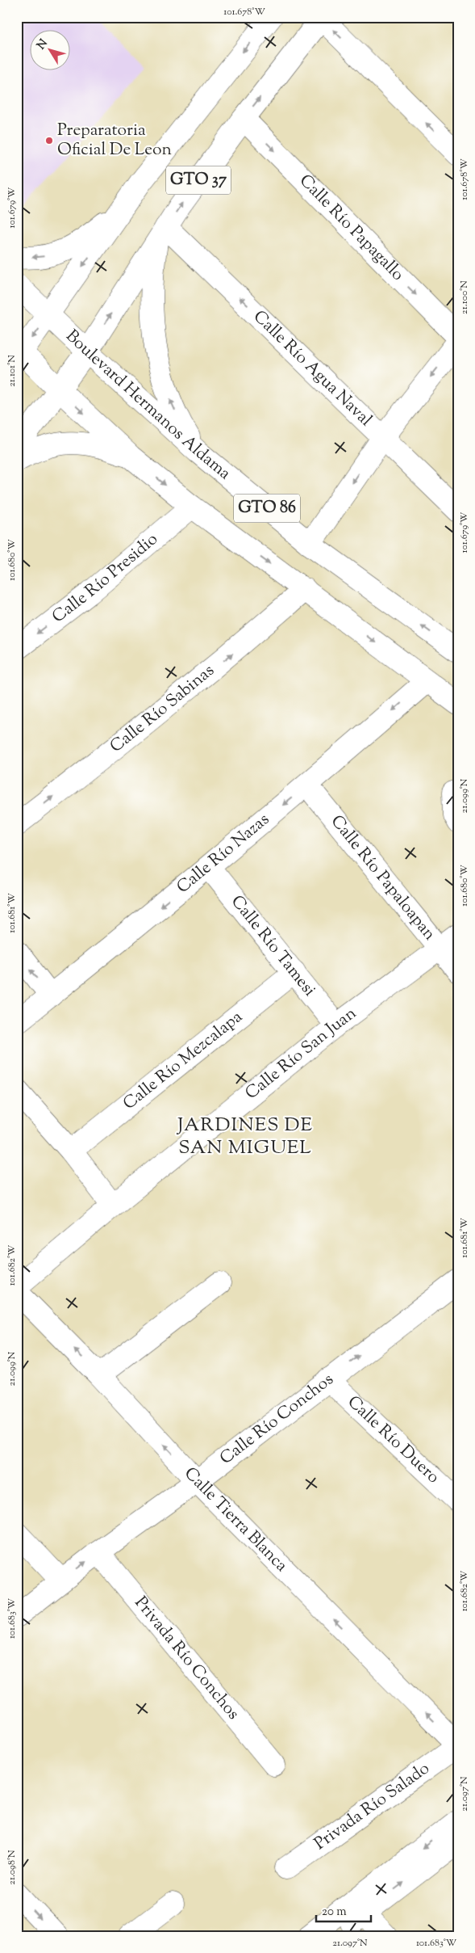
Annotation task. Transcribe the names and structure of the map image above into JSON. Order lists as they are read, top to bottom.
{
  "streets": {
    "street": [
      "GTO 37",
      "Calle Río Papagallo",
      "Calle Río Agua Naval",
      "Boulevard Hermanos Aldama",
      "GTO 86",
      "Calle Río Presidio",
      "Calle Río Sabinas",
      "Calle Río Nazas",
      "Calle Río Papaloapan",
      "Calle Río Tamesi",
      "Calle Río San Juan",
      "Calle Río Mezcalapa",
      "Calle Río Conchos",
      "Calle Río Duero",
      "Calle Tierra Blanca",
      "Privada Río Conchos",
      "Privada Río Salado"
    ]
  },
  "crossings": [
    ["GTO 37", "Calle Río Papagallo"],
    ["GTO 37", "Calle Río Agua Naval"],
    ["GTO 37", "Boulevard Hermanos Aldama"],
    ["GTO 37", "GTO 86"],
    ["GTO 86", "Calle Río Presidio"],
    ["GTO 86", "Calle Río Sabinas"],
    ["GTO 86", "Calle Río Nazas"],
    ["Calle Río Nazas", "Calle Río Papaloapan"],
    ["Calle Río Nazas", "Calle Río Tamesi"],
    ["Calle Río Papaloapan", "Calle Río San Juan"],
    ["Calle Río Tamesi", "Calle Río San Juan"],
    ["Calle Río Tamesi", "Calle Río Mezcalapa"],
    ["Calle Río Conchos", "Calle Río Duero"],
    ["Calle Río Conchos", "Calle Tierra Blanca"],
    ["Calle Río Conchos", "Privada Río Conchos"],
    ["Calle Tierra Blanca", "Privada Río Salado"]
  ],
  "one_way": [
    "Calle Río Sabinas",
    "Calle Río Nazas",
    "Calle Río Conchos",
    "Calle Tierra Blanca"
  ],
  "districts": ["JARDINES DE SAN MIGUEL"],
  "places": ["Preparatoria Oficial De Leon"],
  "scale_bar": "20 m",
  "north": "top left",
  "coordinates": [
    "101.678°W",
    "101.679°W",
    "21.100°N",
    "21.101°N",
    "101.680°W",
    "21.099°N",
    "101.681°W",
    "101.682°W",
    "101.683°W",
    "21.097°N",
    "21.098°N"
  ]
}
